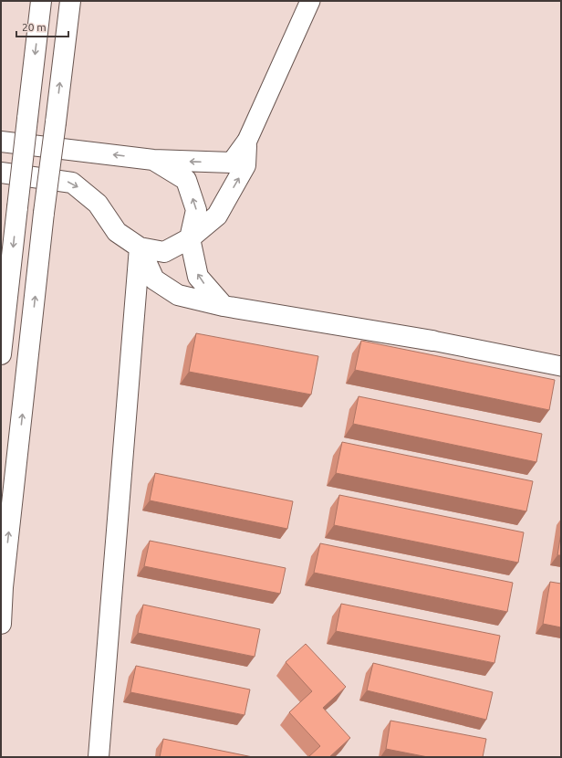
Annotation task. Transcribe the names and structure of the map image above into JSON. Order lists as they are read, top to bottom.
{
  "scale_bar": "20 m"
}
